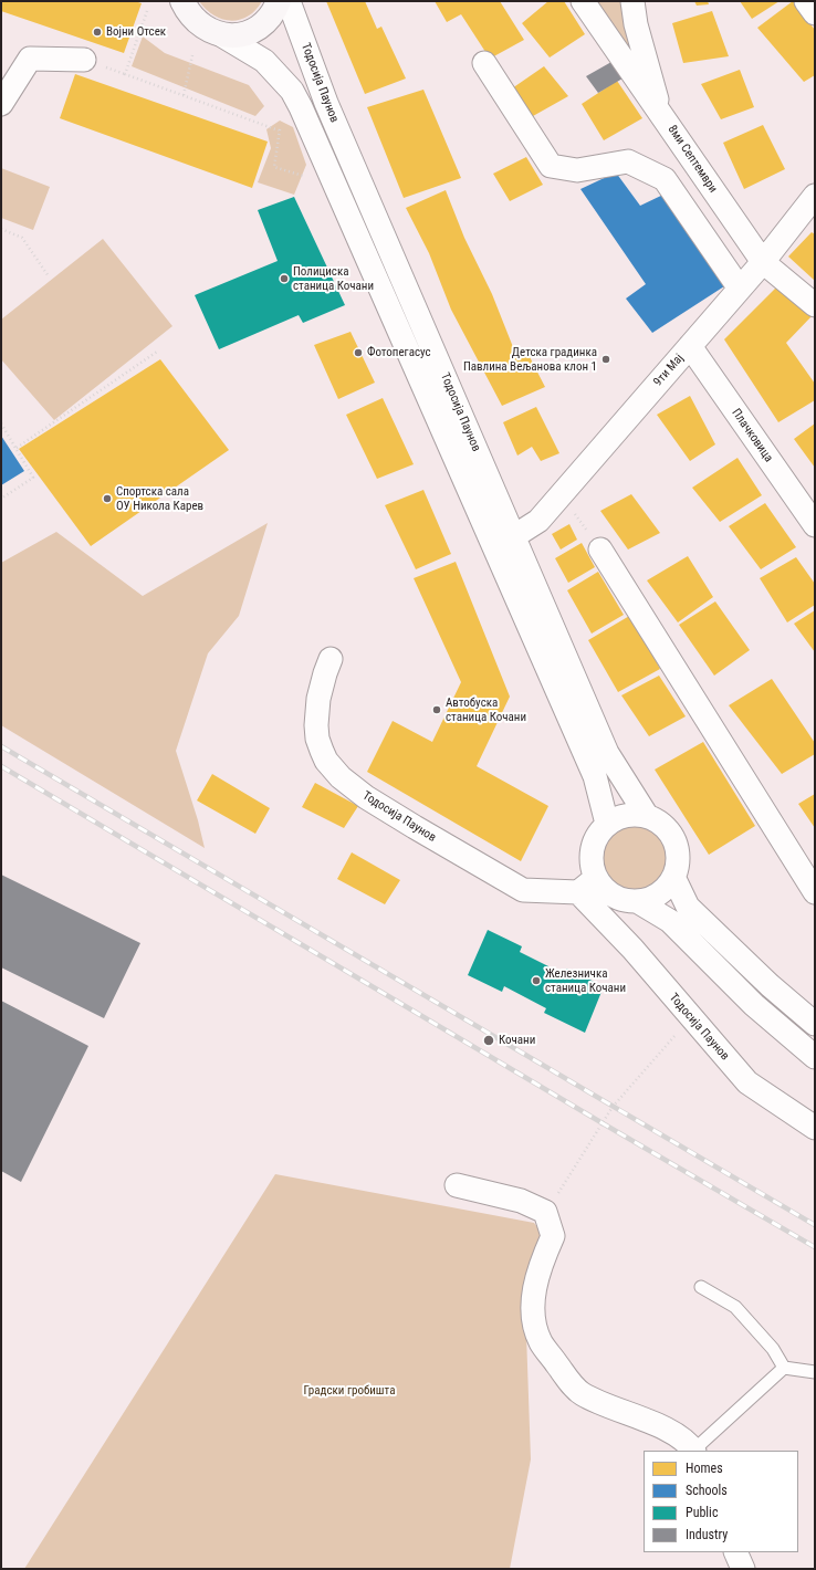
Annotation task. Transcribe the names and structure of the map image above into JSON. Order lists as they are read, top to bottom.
{
  "streets": {
    "street": [
      "Тодосија Паунов",
      "8ми Септември",
      "9ти Мај",
      "Плачковица"
    ]
  },
  "crossings": [
    ["Тодосија Паунов", "9ти Мај"],
    ["8ми Септември", "9ти Мај"],
    ["9ти Мај", "Плачковица"]
  ],
  "parks": ["Градски гробишта"],
  "places": [
    "Војни Отсек",
    "Полициска станица Кочани",
    "Фотопегасус",
    "Детска градинка Павлина Вељанова клон 1",
    "Спортска сала ОУ Никола Карев",
    "Автобуска станица Кочани",
    "Железничка станица Кочани",
    "Кочани"
  ],
  "legend": [
    "Homes",
    "Schools",
    "Public",
    "Industry"
  ]
}
